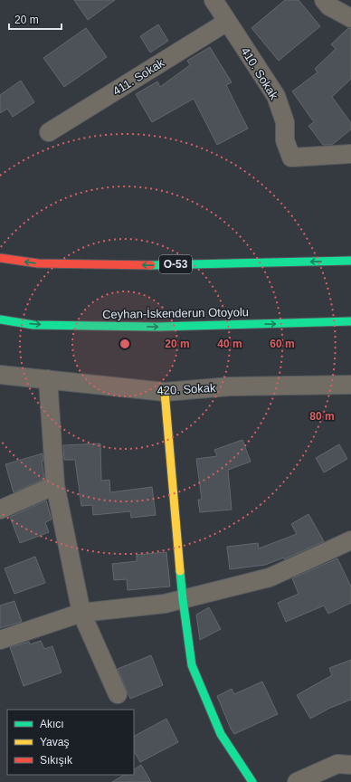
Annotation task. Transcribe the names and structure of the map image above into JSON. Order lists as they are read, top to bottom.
{
  "streets": {
    "main road": ["O-53", "Ceyhan-İskenderun Otoyolu"],
    "street": ["410. Sokak", "411. Sokak", "420. Sokak"]
  },
  "crossings": [
    ["410. Sokak", "411. Sokak"]
  ],
  "legend": ["Akıcı", "Yavaş", "Sıkışık"],
  "scale_bar": "20 m",
  "rings": [
    "20 m",
    "40 m",
    "60 m",
    "80 m"
  ]
}
